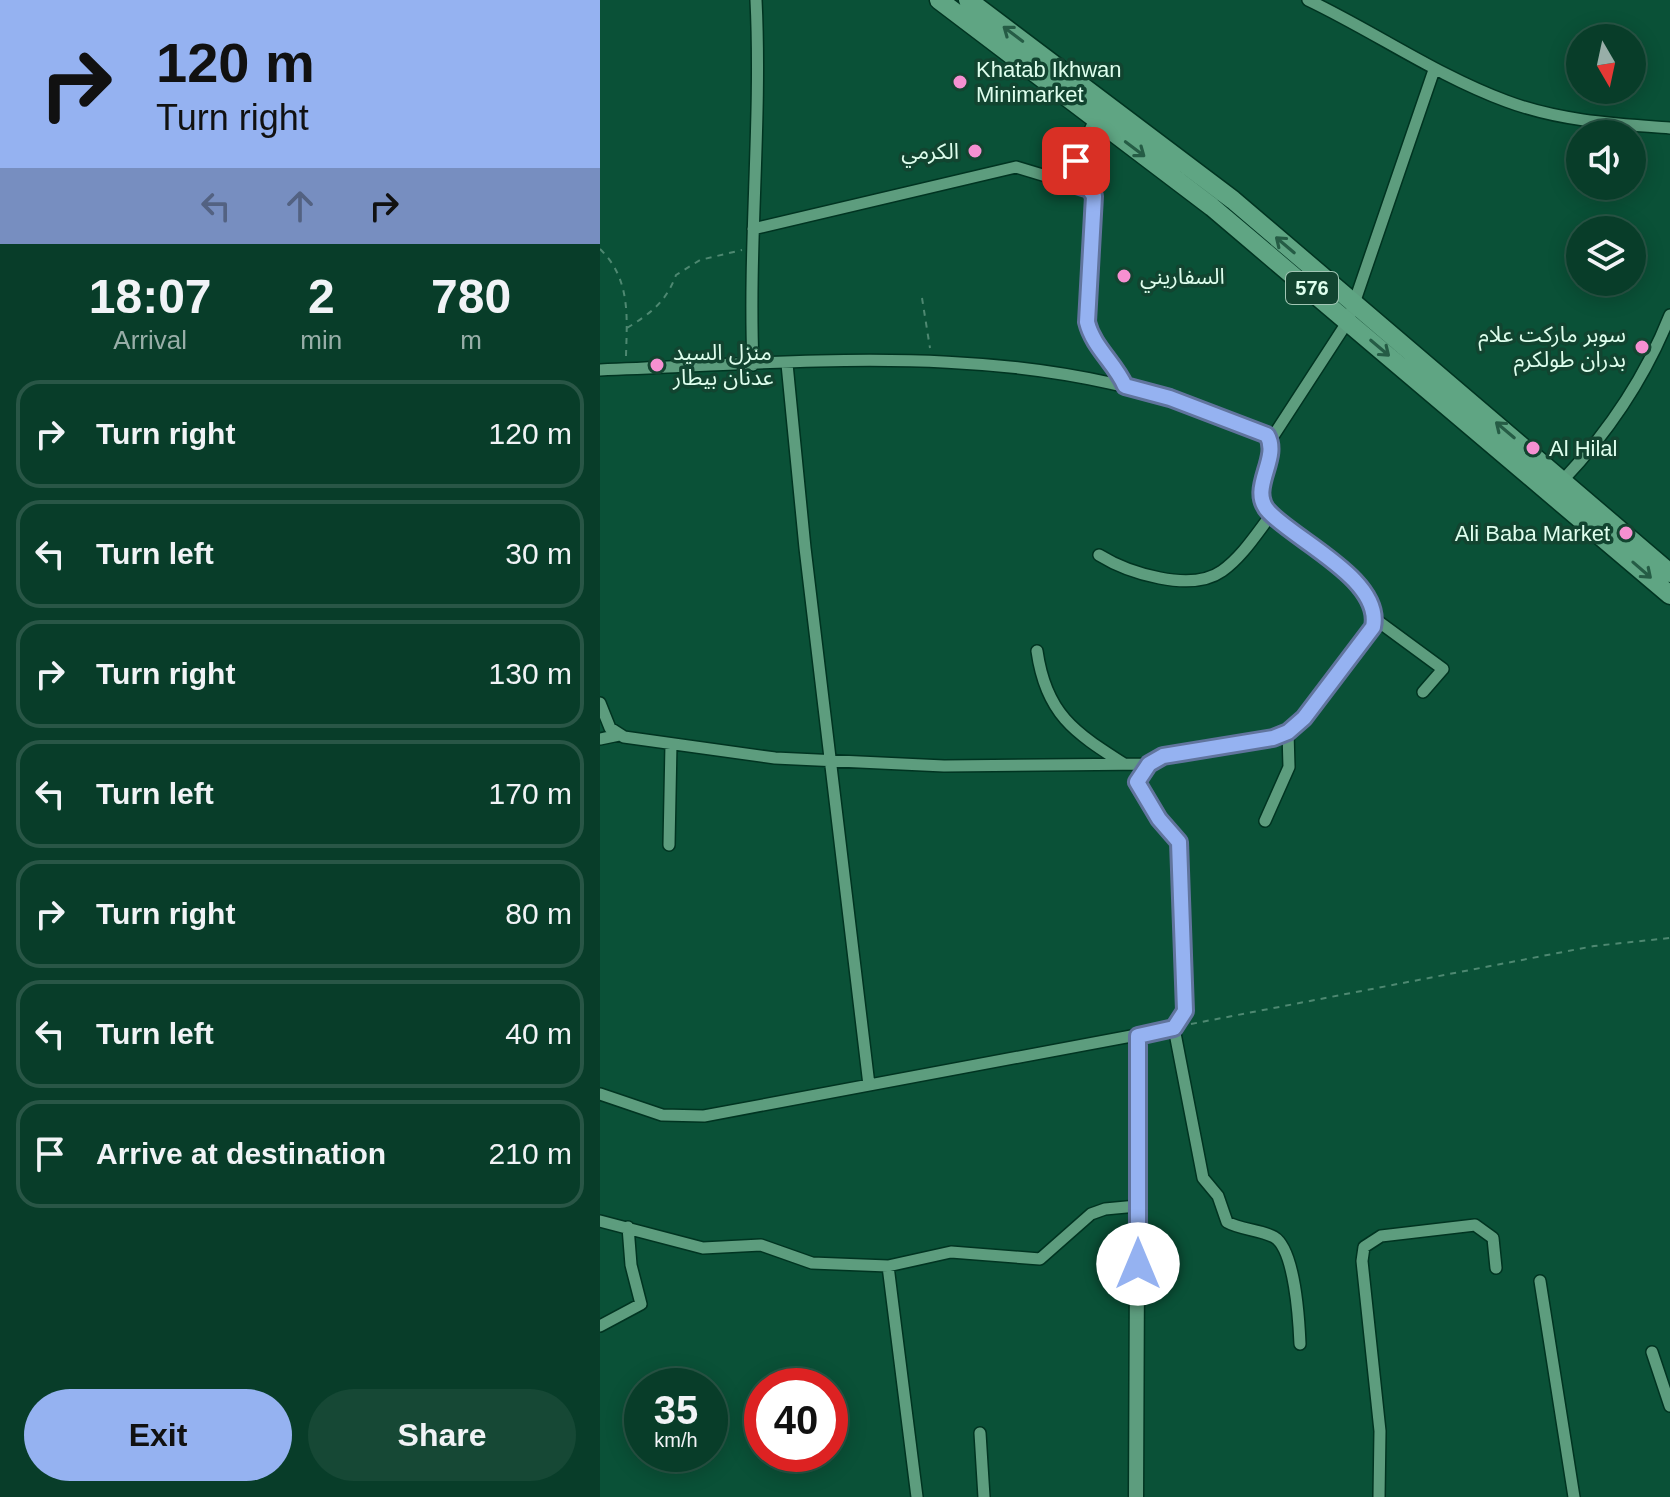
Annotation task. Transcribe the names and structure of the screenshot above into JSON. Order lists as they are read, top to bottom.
{
  "streets": {
    "main road": ["576"]
  },
  "places": [
    "Khatab Ikhwan Minimarket",
    "الكرمي",
    "السفاريني",
    "سوبر ماركت علام بدران طولكرم",
    "منزل السيد عدنان بيطار",
    "Al Hilal",
    "Ali Baba Market"
  ],
  "north": "bottom",
  "page": {
    "turn": ["120 m", "Turn right"],
    "eta": [
      "18:07",
      "Arrival",
      "2",
      "min",
      "780",
      "m"
    ],
    "list": [
      {
        "name": "Turn right",
        "value": "120 m"
      },
      {
        "name": "Turn left",
        "value": "30 m"
      },
      {
        "name": "Turn right",
        "value": "130 m"
      },
      {
        "name": "Turn left",
        "value": "170 m"
      },
      {
        "name": "Turn right",
        "value": "80 m"
      },
      {
        "name": "Turn left",
        "value": "40 m"
      },
      {
        "name": "Arrive at destination",
        "value": "210 m"
      }
    ],
    "speed": "35 km/h",
    "limit": "40",
    "buttons": ["Exit", "Share"]
  }
}
